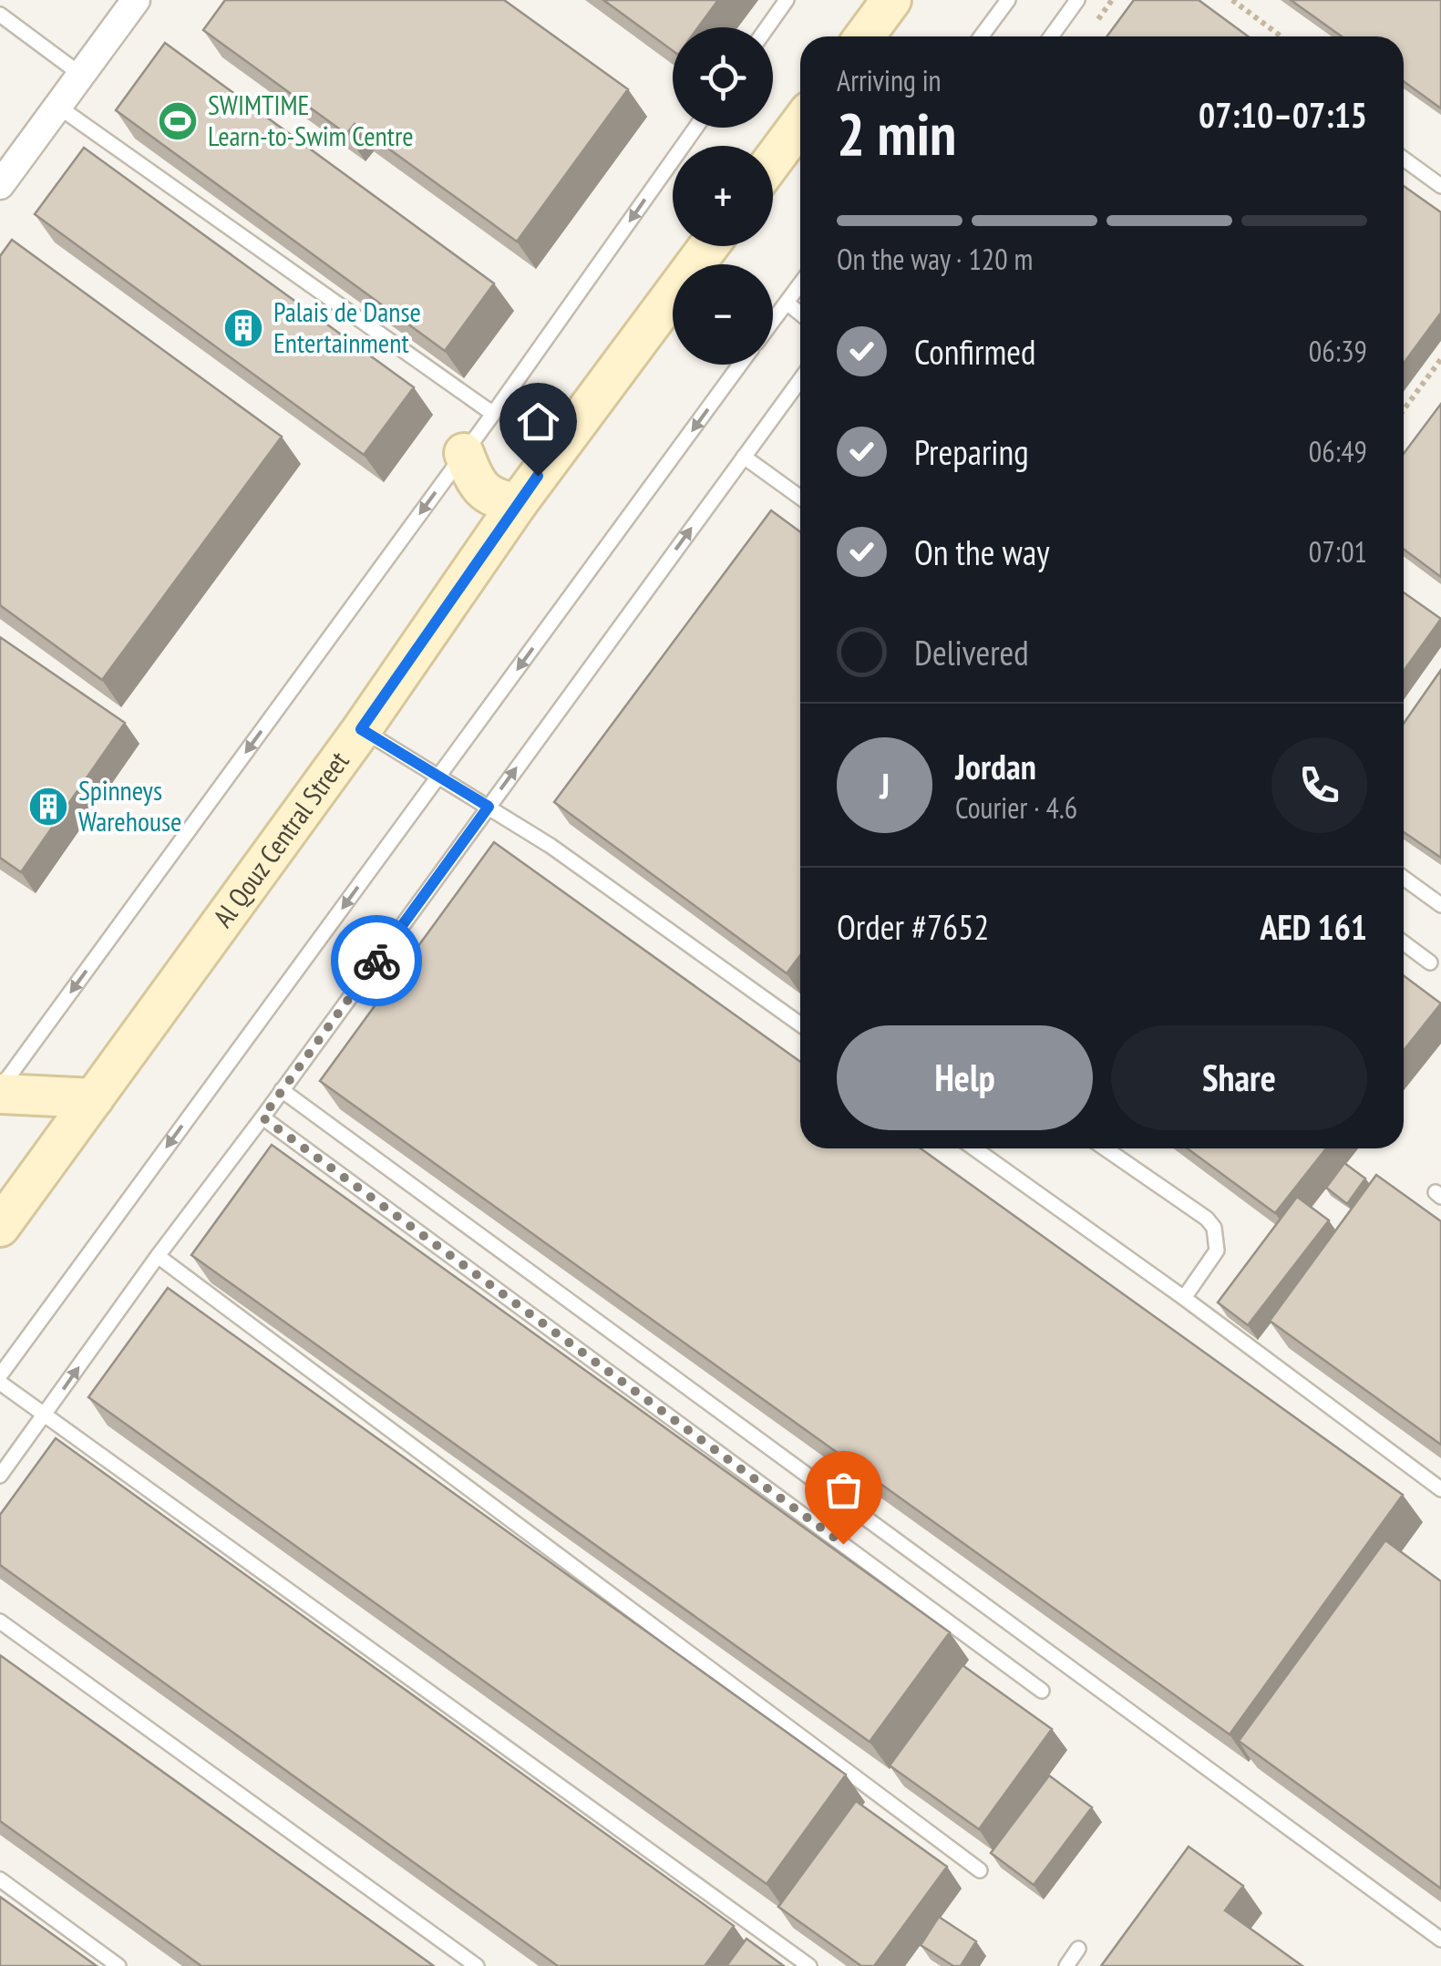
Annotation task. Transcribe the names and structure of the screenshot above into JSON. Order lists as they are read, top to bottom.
{
  "streets": {
    "street": ["Al Qouz Central Street"]
  },
  "places": {
    "sports": ["SWIMTIME Learn-to-Swim Centre"],
    "building": ["Palais de Danse Entertainment", "Spinneys Warehouse"]
  },
  "page": {
    "map_buttons": ["+", "−"],
    "heading": ["2 min", "Arriving in", "07:10–07:15"],
    "panel": [
      "Jordan",
      "Courier · 4.6",
      "Order #7652",
      "AED 161"
    ],
    "bar": "On the way · 120 m",
    "list": [
      ["Confirmed", "06:39"],
      ["Preparing", "06:49"],
      ["On the way", "07:01"],
      "Delivered"
    ],
    "round": "J",
    "buttons": ["Help", "Share"]
  }
}
